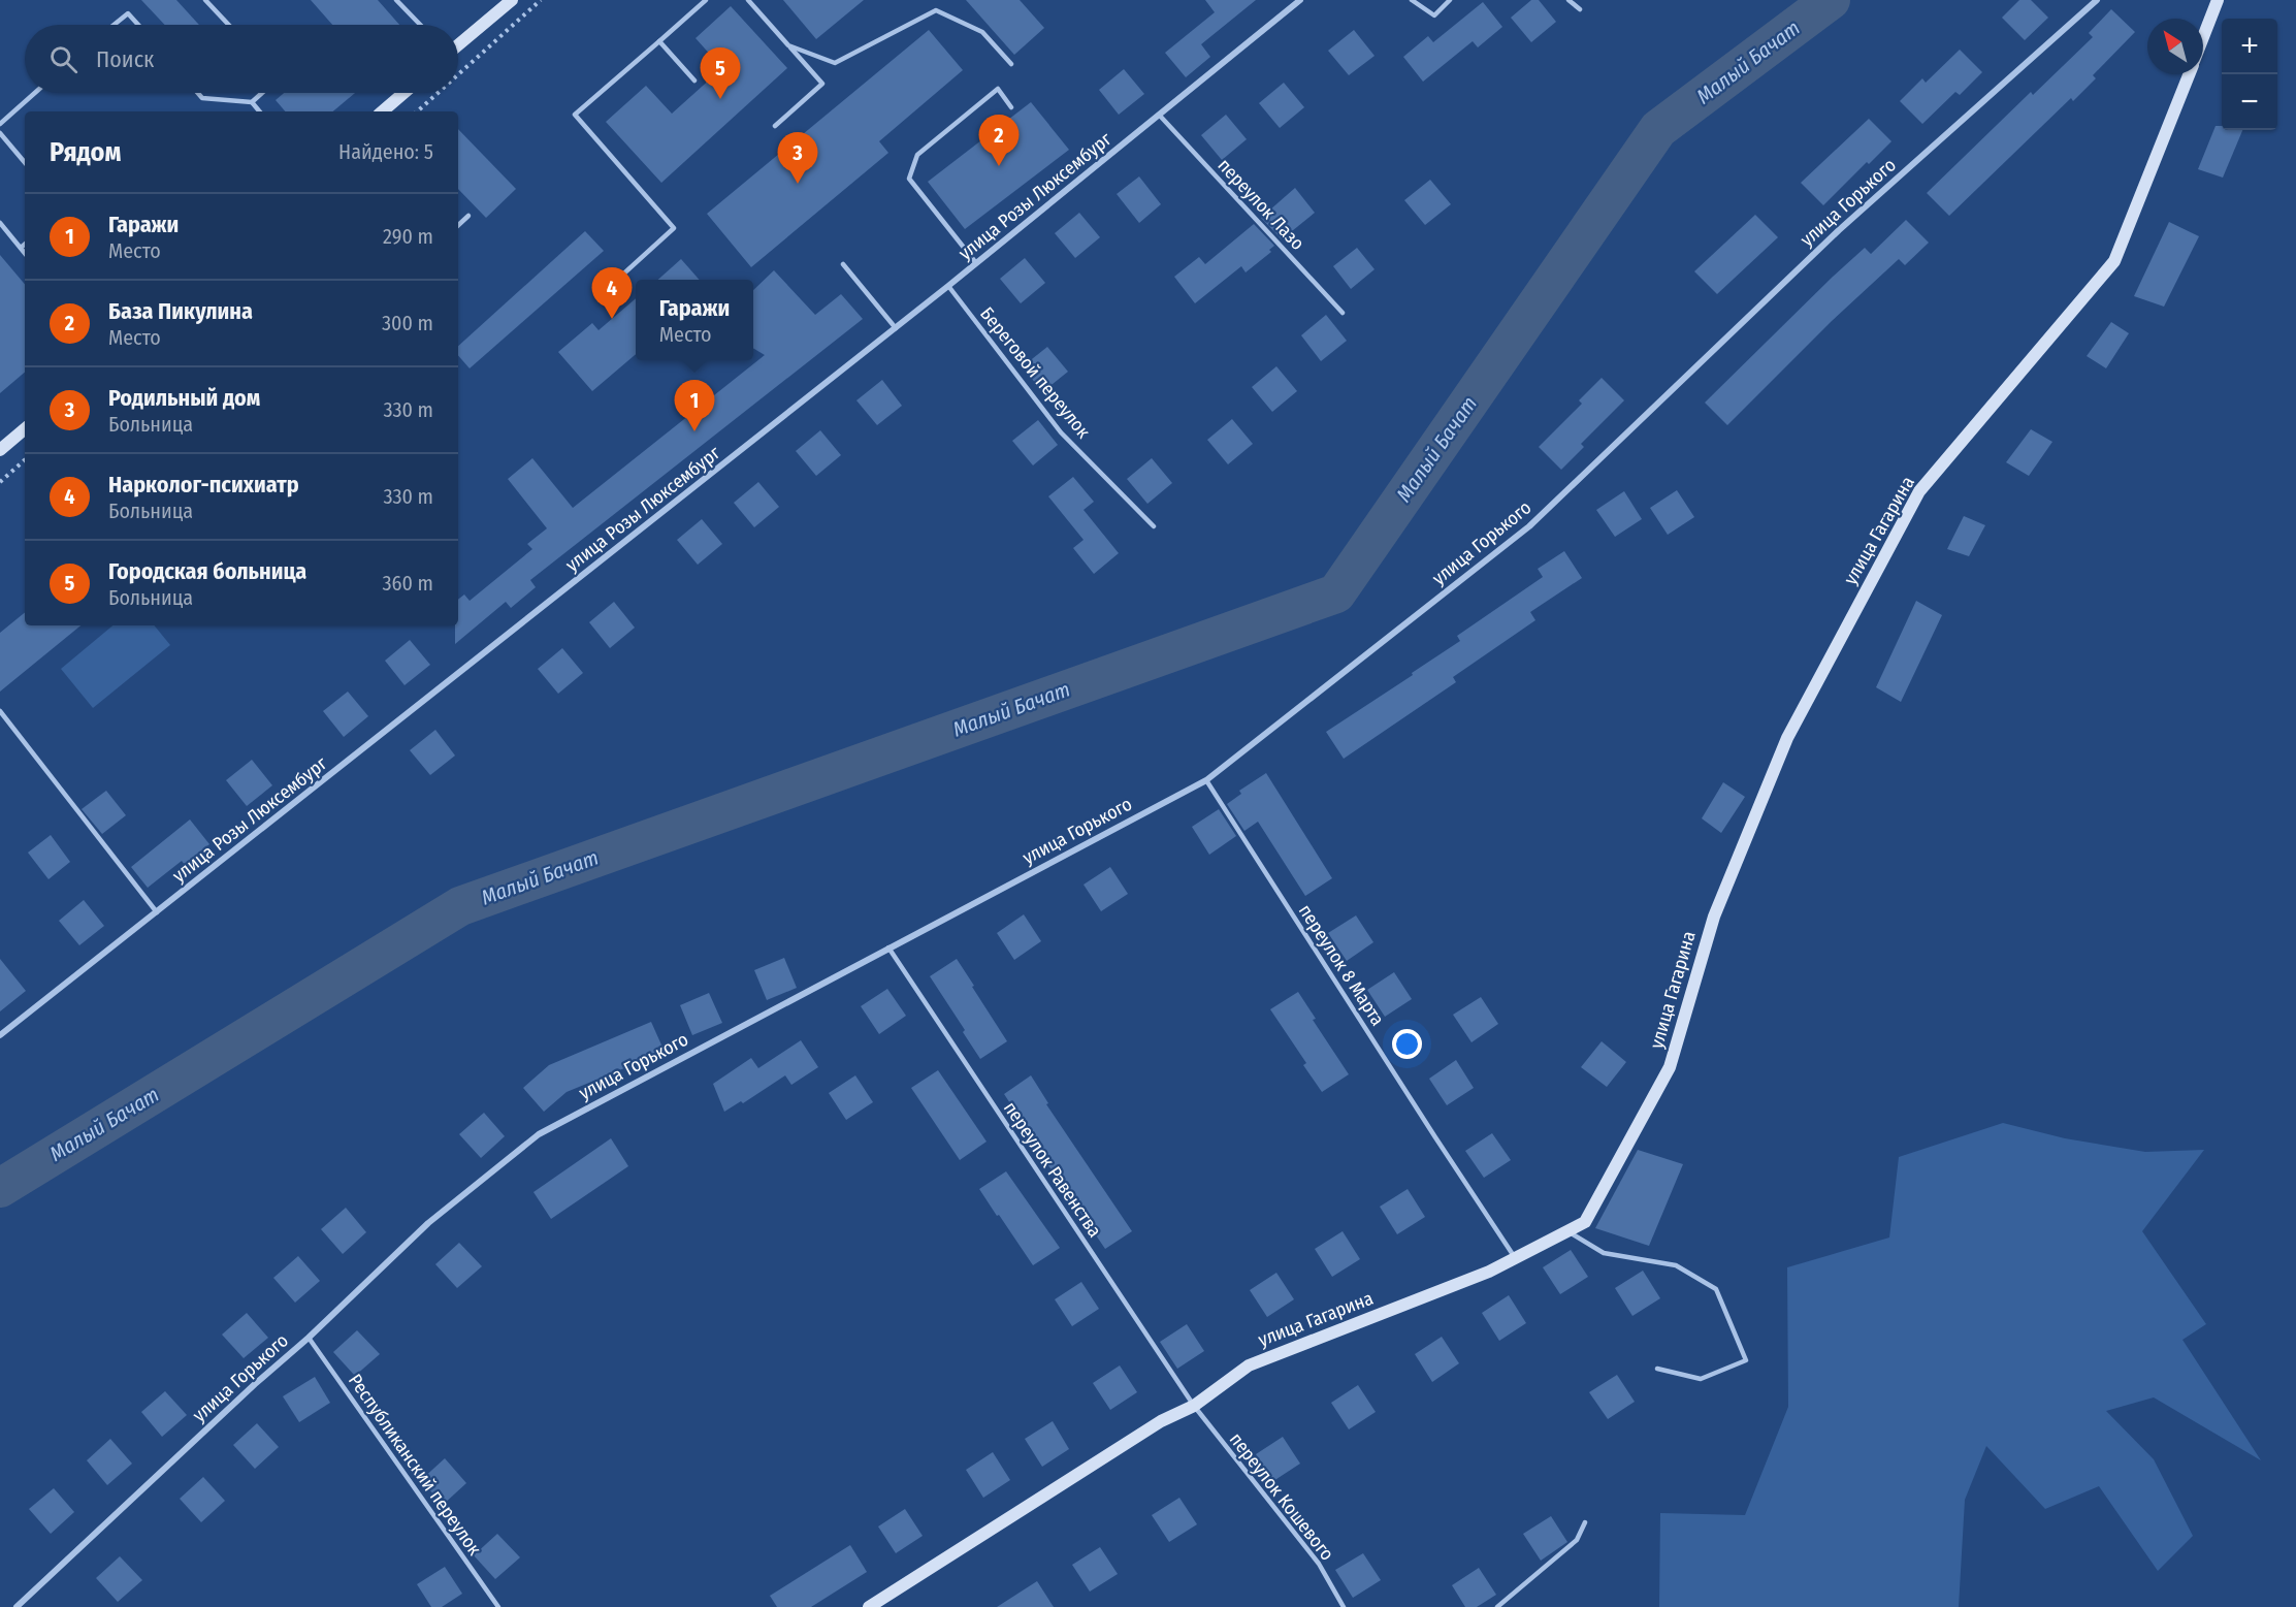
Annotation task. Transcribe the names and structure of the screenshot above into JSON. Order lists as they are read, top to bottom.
{
  "streets": {
    "street": ["улица Розы Люксембург", "улица Горького", "улица Гагарина"],
    "lane": [
      "переулок Лазо",
      "Береговой переулок",
      "переулок 8 Марта",
      "переулок Равенства",
      "Республиканский переулок",
      "переулок Кошевого"
    ]
  },
  "crossings": [
    ["улица Розы Люксембург", "переулок Лазо"],
    ["улица Розы Люксембург", "Береговой переулок"],
    ["улица Горького", "переулок 8 Марта"],
    ["улица Горького", "переулок Равенства"],
    ["улица Горького", "Республиканский переулок"],
    ["улица Гагарина", "переулок 8 Марта"],
    ["улица Гагарина", "переулок Равенства"],
    ["улица Гагарина", "переулок Кошевого"],
    ["переулок Равенства", "переулок Кошевого"]
  ],
  "water": ["Малый Бачат"],
  "north": "top left",
  "page": {
    "map_buttons": ["+", "−"],
    "search": "Поиск",
    "pins": [
      "5",
      "2",
      "3",
      "4",
      "1"
    ],
    "heading": ["Рядом", "Найдено: 5"],
    "list": [
      {
        "mark": "1",
        "name": "Гаражи",
        "note": "Место",
        "value": "290 m"
      },
      {
        "mark": "2",
        "name": "База Пикулина",
        "note": "Место",
        "value": "300 m"
      },
      {
        "mark": "3",
        "name": "Родильный дом",
        "note": "Больница",
        "value": "330 m"
      },
      {
        "mark": "4",
        "name": "Нарколог-психиатр",
        "note": "Больница",
        "value": "330 m"
      },
      {
        "mark": "5",
        "name": "Городская больница",
        "note": "Больница",
        "value": "360 m"
      }
    ],
    "popup": ["Гаражи", "Место"]
  }
}
